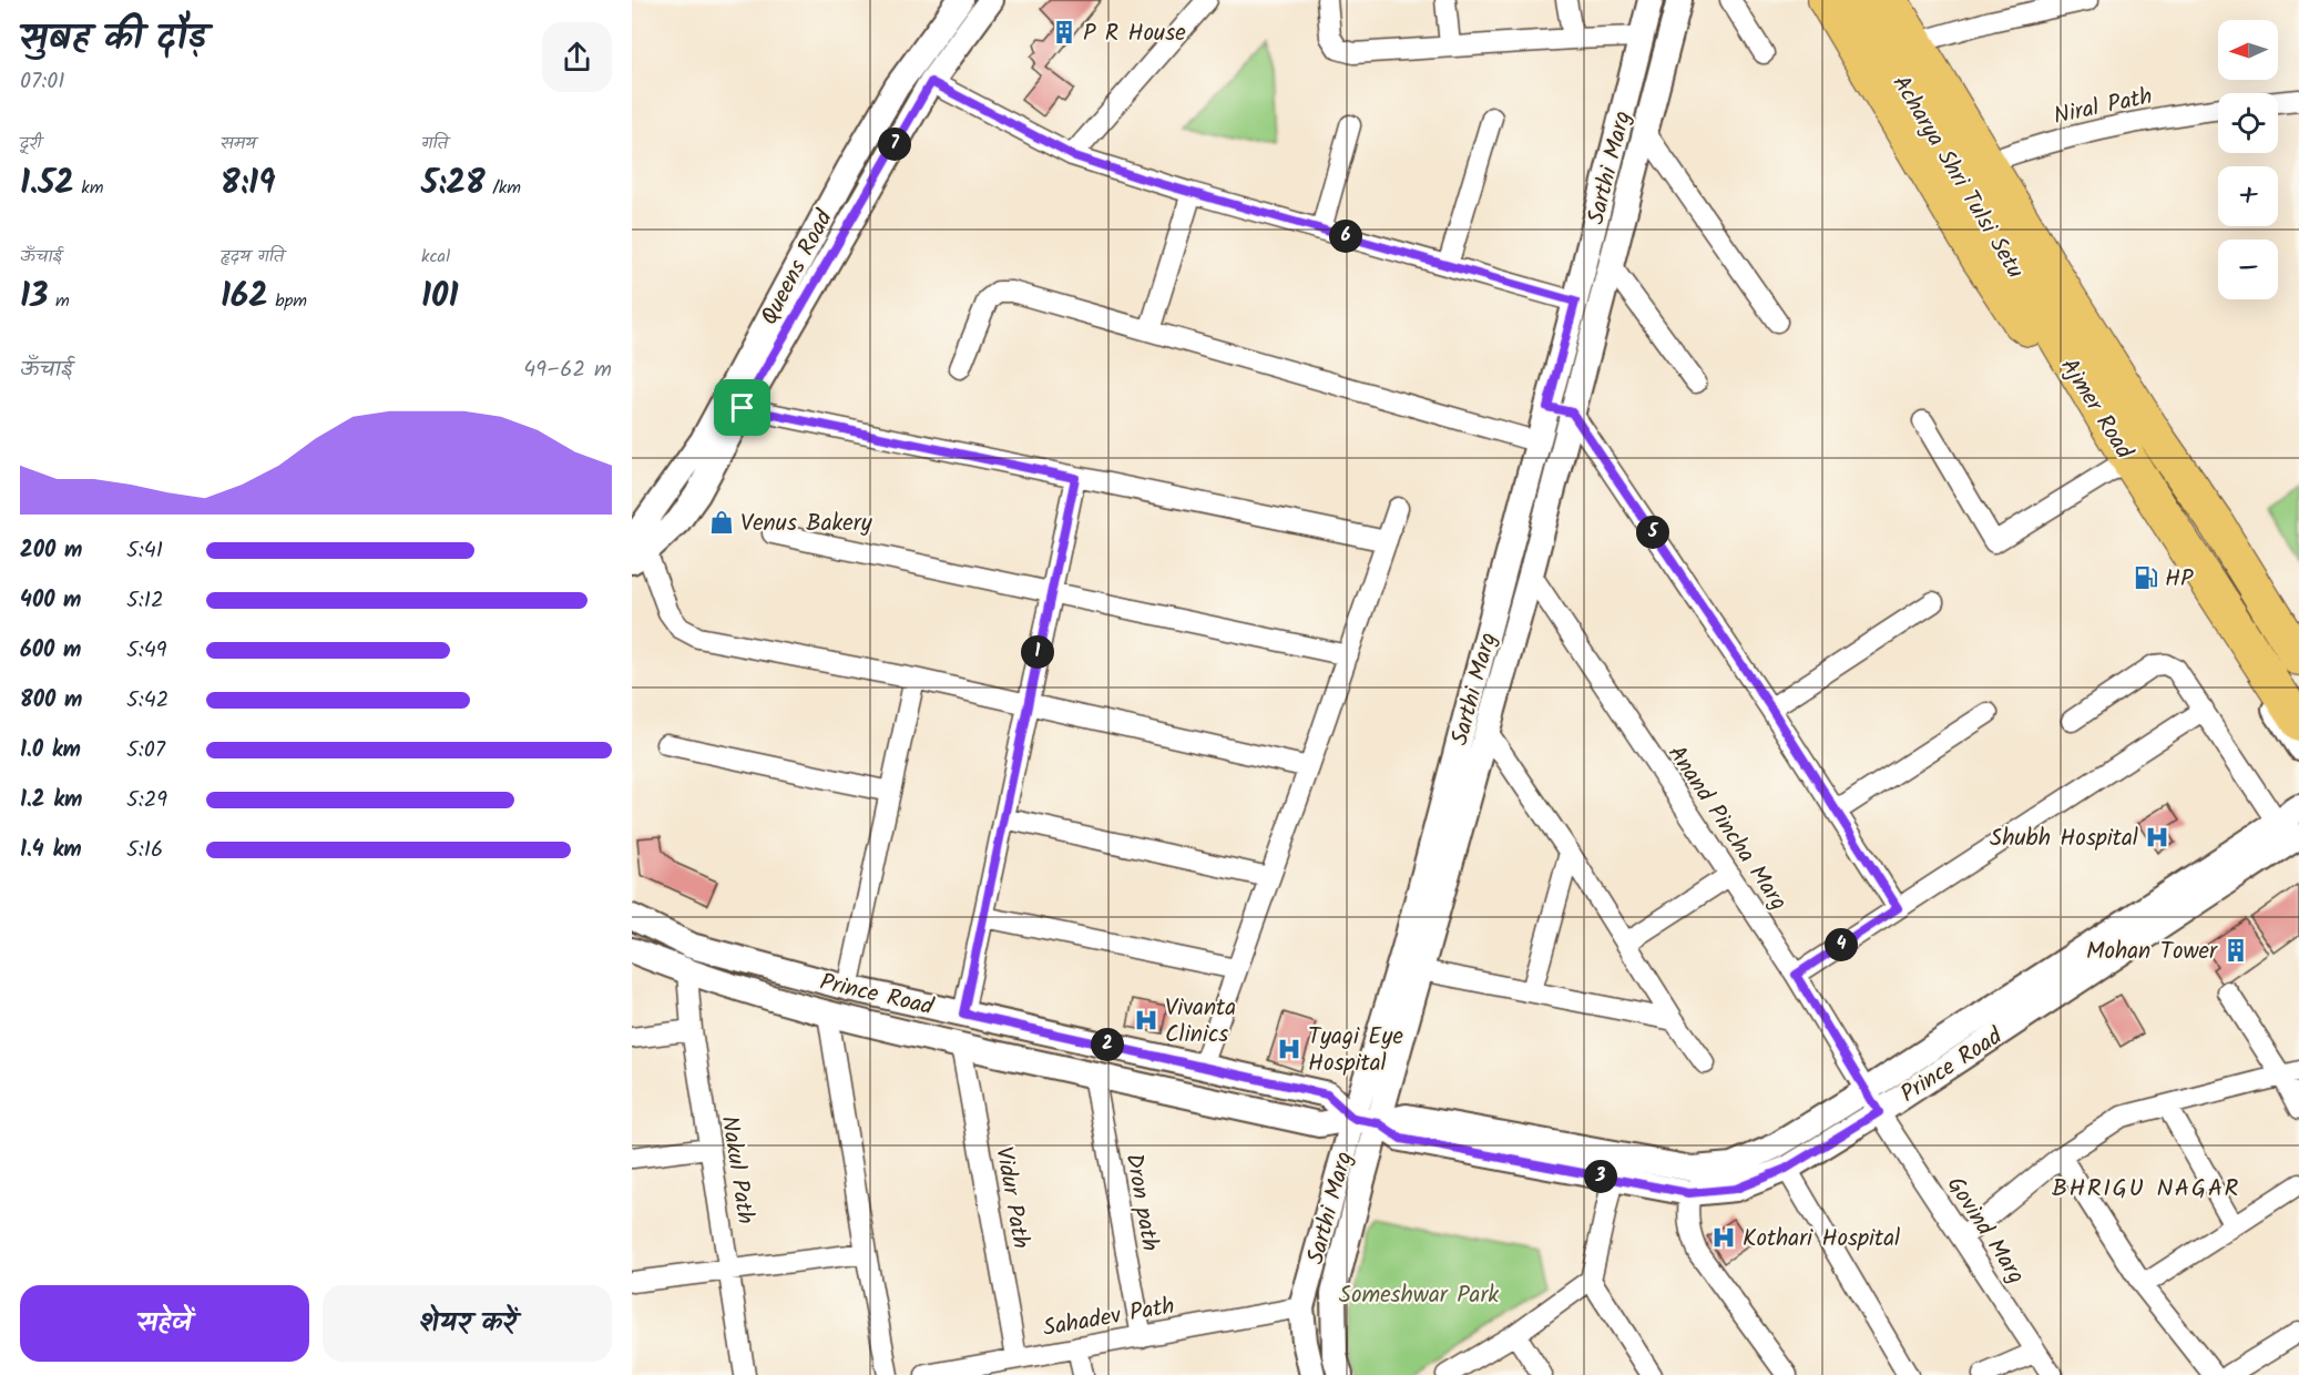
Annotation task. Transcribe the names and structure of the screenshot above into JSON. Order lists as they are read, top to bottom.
{
  "streets": {
    "highway": ["Acharya Shri Tulsi Setu", "Ajmer Road"],
    "street": [
      "Niral Path",
      "Sarthi Marg",
      "Queens Road",
      "Anand Pincha Marg",
      "Prince Road",
      "Nakul Path",
      "Vidur Path",
      "Dron path",
      "Govind Marg",
      "Sahadev Path"
    ]
  },
  "crossings": [
    ["Niral Path", "Ajmer Road"],
    ["Sarthi Marg", "Prince Road"],
    ["Sarthi Marg", "Sahadev Path"],
    ["Acharya Shri Tulsi Setu", "Ajmer Road"],
    ["Anand Pincha Marg", "Prince Road"],
    ["Anand Pincha Marg", "Govind Marg"],
    ["Prince Road", "Nakul Path"],
    ["Prince Road", "Vidur Path"],
    ["Prince Road", "Dron path"],
    ["Prince Road", "Govind Marg"],
    ["Vidur Path", "Sahadev Path"],
    ["Dron path", "Sahadev Path"]
  ],
  "districts": ["BHRIGU NAGAR"],
  "parks": ["Someshwar Park"],
  "places": {
    "building": ["P R House", "Mohan Tower"],
    "shop": ["Venus Bakery"],
    "fuel station": ["HP"],
    "hospital": [
      "Shubh Hospital",
      "Vivanta Clinics",
      "Tyagi Eye Hospital",
      "Kothari Hospital"
    ]
  },
  "north": "left",
  "page": {
    "heading": ["सुबह की दौड़", "07:01"],
    "map_buttons": ["+", "−"],
    "stats": [
      ["दूरी", "1.52 km"],
      ["समय", "8:19"],
      ["गति", "5:28 /km"],
      ["ऊँचाई", "13 m"],
      ["हृदय गति", "162 bpm"],
      ["kcal", "101"]
    ],
    "pins": [
      "7",
      "6",
      "5",
      "1",
      "4",
      "2",
      "3"
    ],
    "chart": ["ऊँचाई", "49–62 m"],
    "list": [
      {
        "name": "200 m",
        "note": "5:41"
      },
      {
        "name": "400 m",
        "note": "5:12"
      },
      {
        "name": "600 m",
        "note": "5:49"
      },
      {
        "name": "800 m",
        "note": "5:42"
      },
      {
        "name": "1.0 km",
        "note": "5:07"
      },
      {
        "name": "1.2 km",
        "note": "5:29"
      },
      {
        "name": "1.4 km",
        "note": "5:16"
      }
    ],
    "buttons": ["सहेजें", "शेयर करें"]
  }
}
